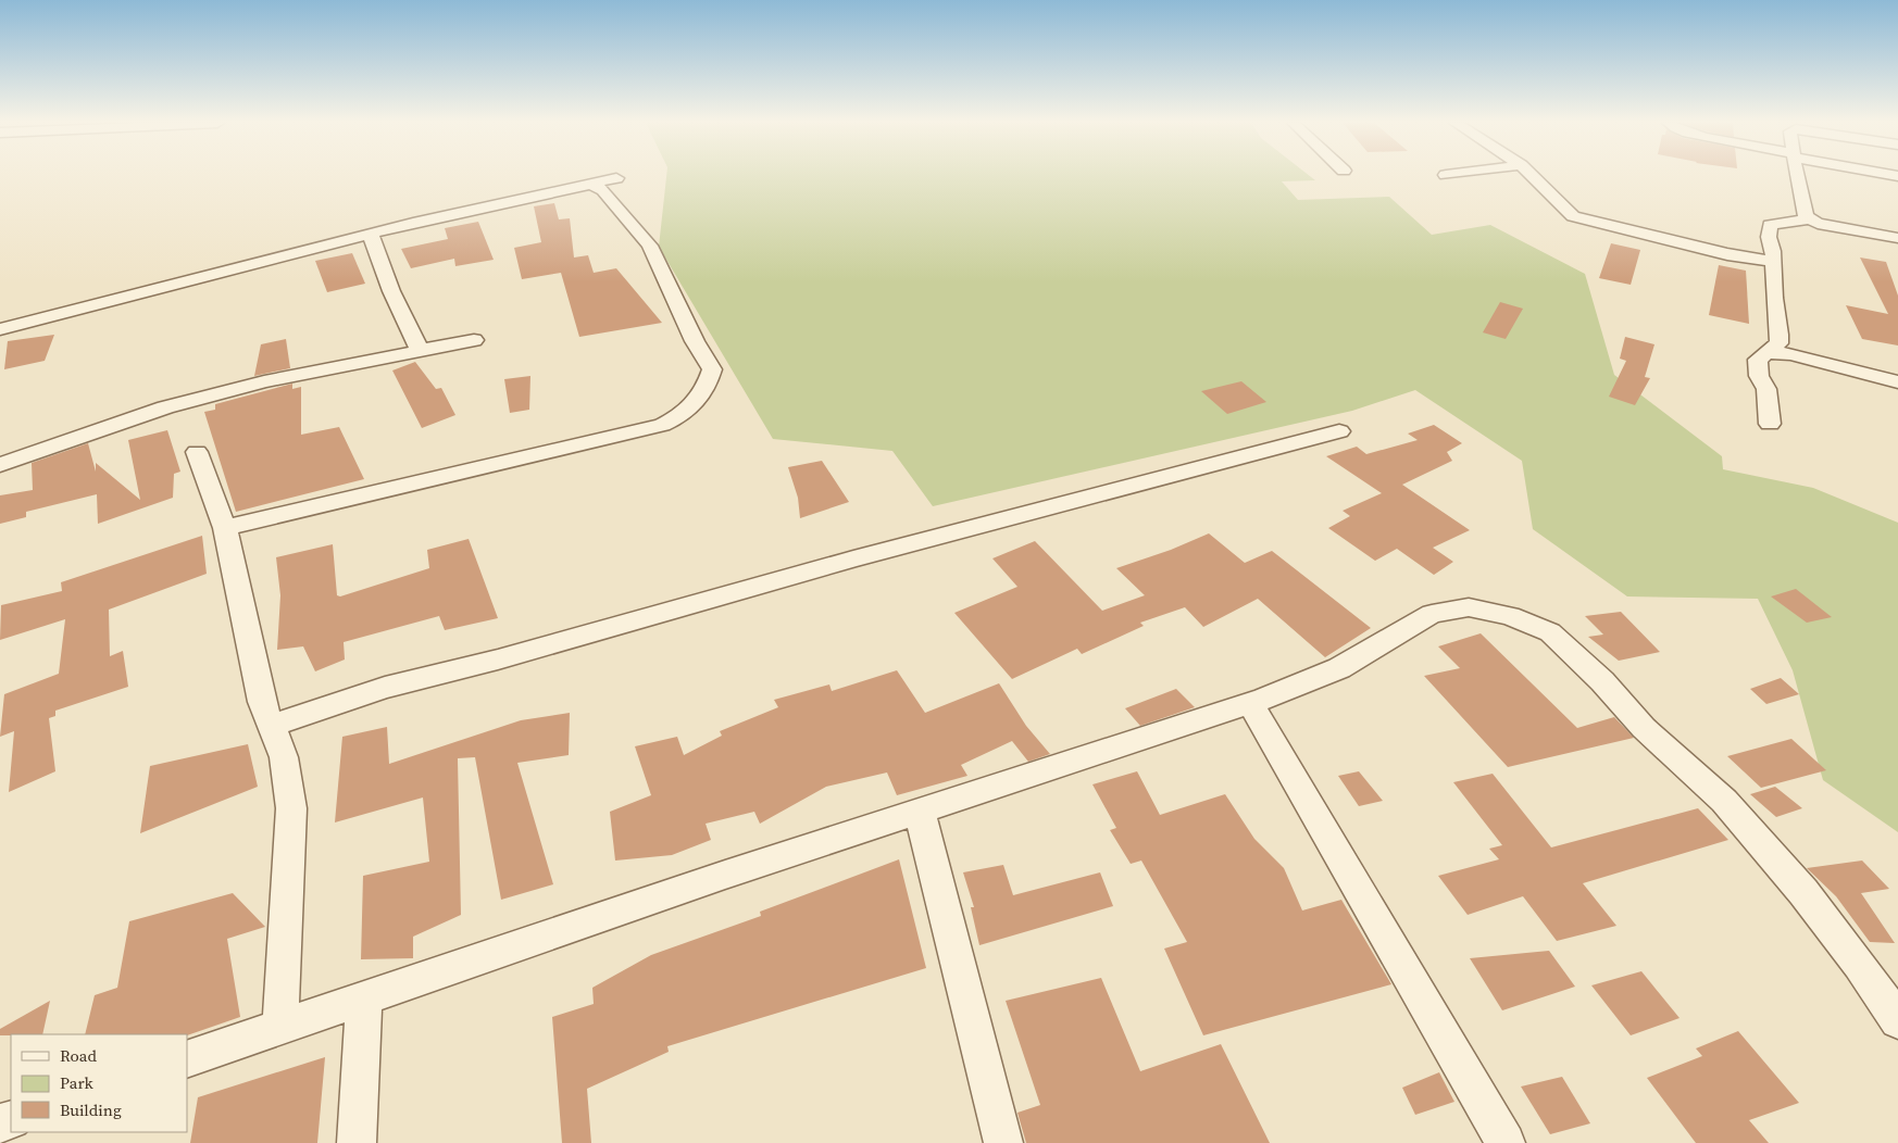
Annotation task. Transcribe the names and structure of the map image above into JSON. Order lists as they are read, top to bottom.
{
  "legend": ["Road", "Park", "Building"]
}
